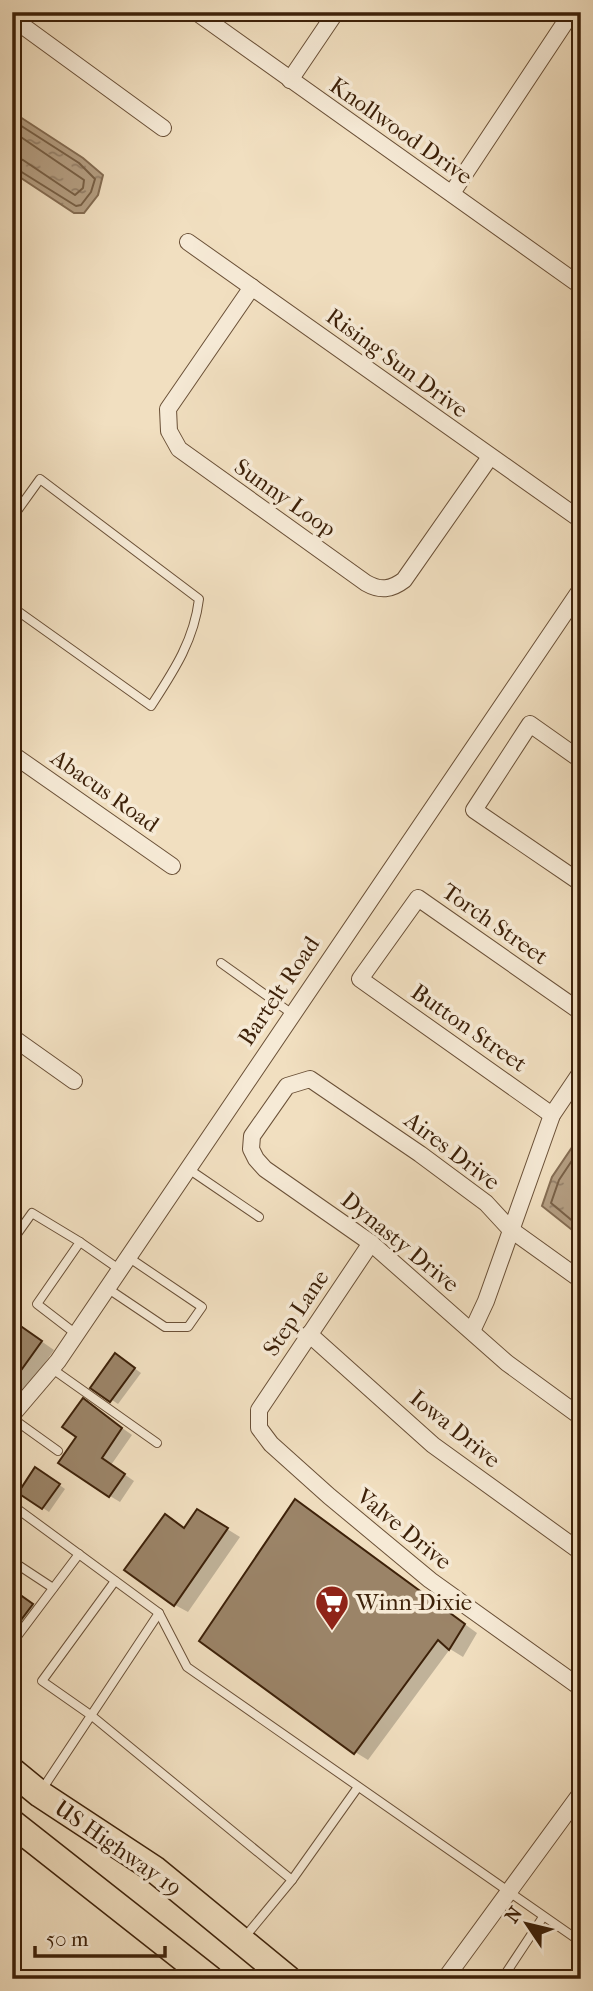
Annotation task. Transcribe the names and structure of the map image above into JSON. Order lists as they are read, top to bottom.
{
  "streets": {
    "highway": ["US Highway 19"],
    "street": [
      "Knollwood Drive",
      "Rising Sun Drive",
      "Sunny Loop",
      "Abacus Road",
      "Torch Street",
      "Bartelt Road",
      "Button Street",
      "Aires Drive",
      "Dynasty Drive",
      "Step Lane",
      "Iowa Drive",
      "Valve Drive"
    ]
  },
  "crossings": [
    ["Rising Sun Drive", "Sunny Loop"],
    ["Torch Street", "Button Street"],
    ["Aires Drive", "Dynasty Drive"],
    ["Dynasty Drive", "Step Lane"],
    ["Step Lane", "Iowa Drive"],
    ["Step Lane", "Valve Drive"]
  ],
  "places": {
    "supermarket": ["Winn-Dixie"]
  },
  "scale_bar": "50 m",
  "north": "top left"
}
